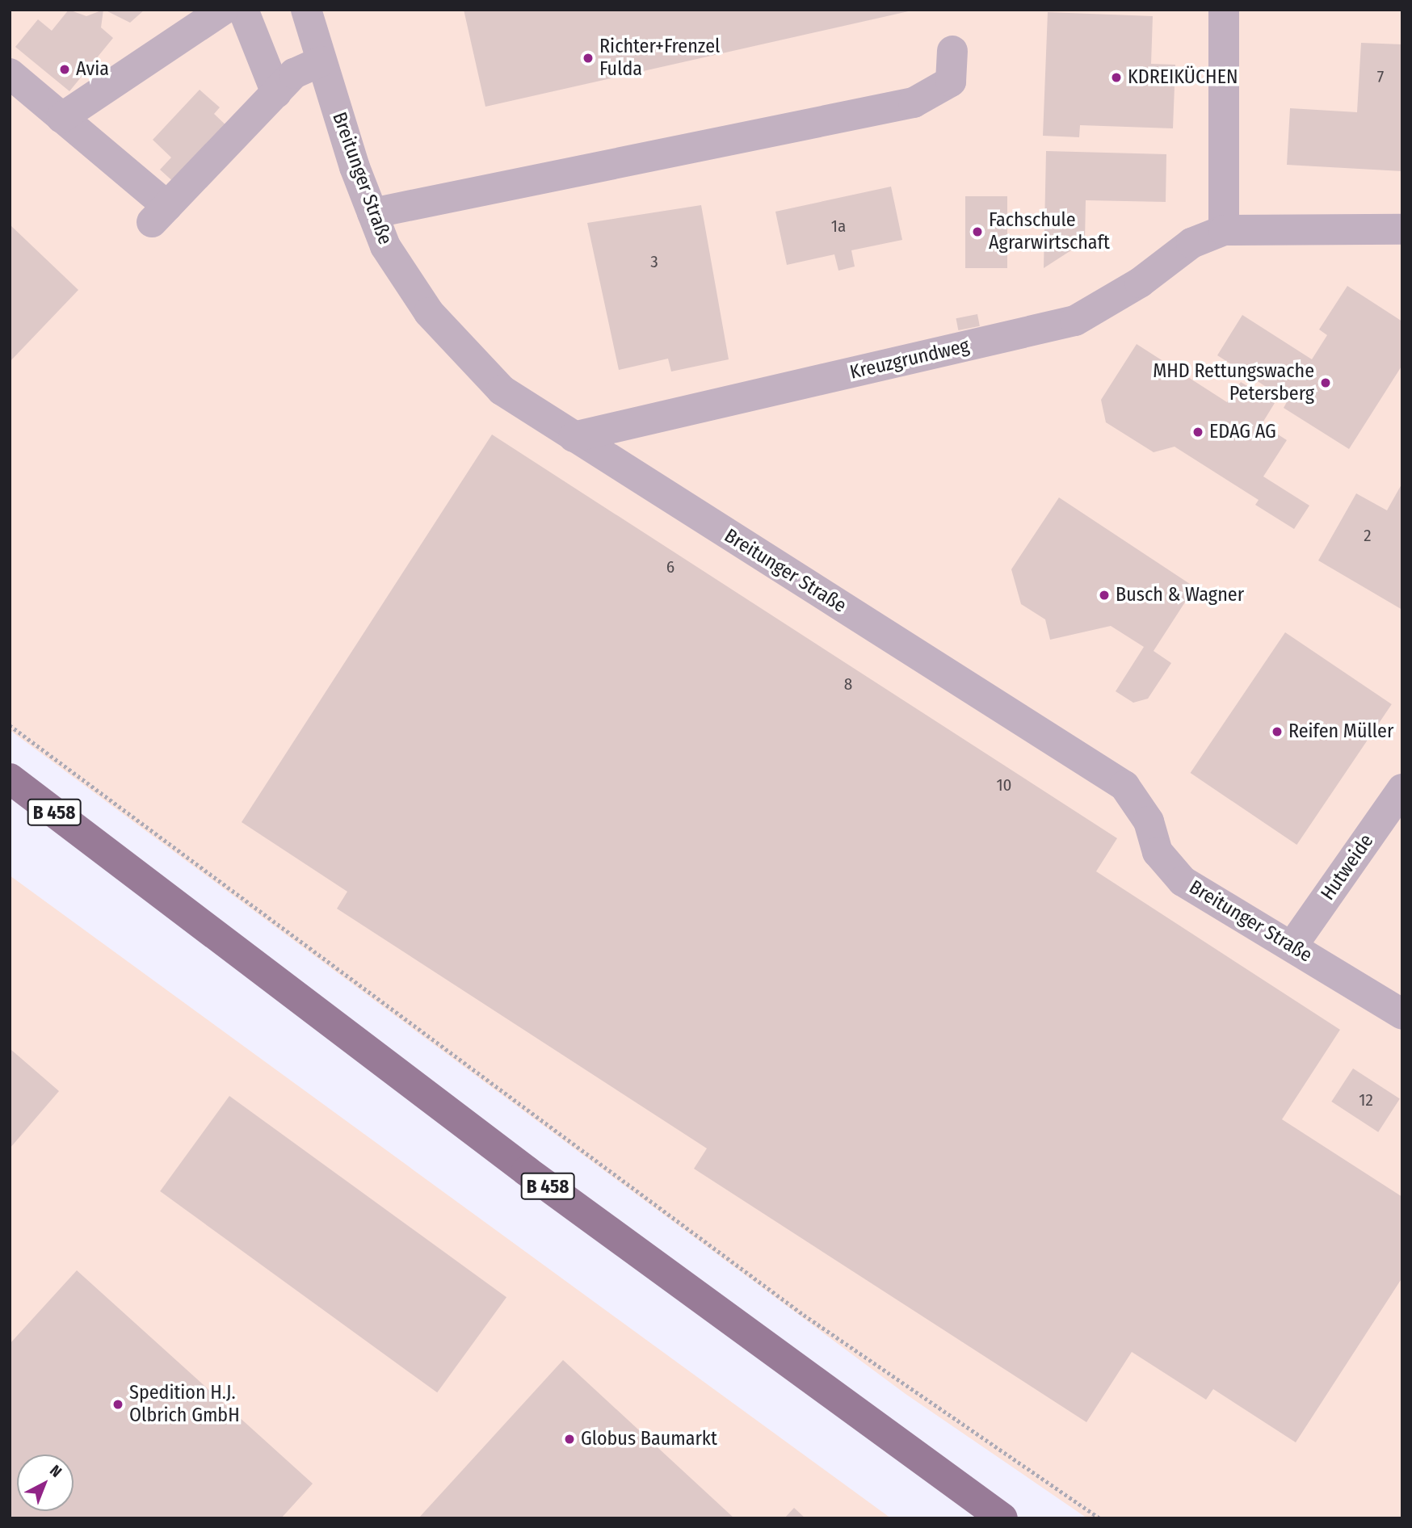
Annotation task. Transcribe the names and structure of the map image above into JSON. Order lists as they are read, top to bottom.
{
  "streets": {
    "main road": ["B 458"],
    "street": ["Breitunger Straße", "Kreuzgrundweg", "Hutweide"]
  },
  "crossings": [
    ["Breitunger Straße", "Kreuzgrundweg"],
    ["Breitunger Straße", "Hutweide"]
  ],
  "places": [
    "Richter+Frenzel Fulda",
    "Avia",
    "KDREIKÜCHEN",
    "Fachschule Agrarwirtschaft",
    "MHD Rettungswache Petersberg",
    "EDAG AG",
    "Busch & Wagner",
    "Reifen Müller",
    "Spedition H.J. Olbrich GmbH",
    "Globus Baumarkt"
  ],
  "house_numbers": [
    "7",
    "1a",
    "3",
    "2",
    "6",
    "8",
    "10",
    "12"
  ],
  "north": "top right"
}
